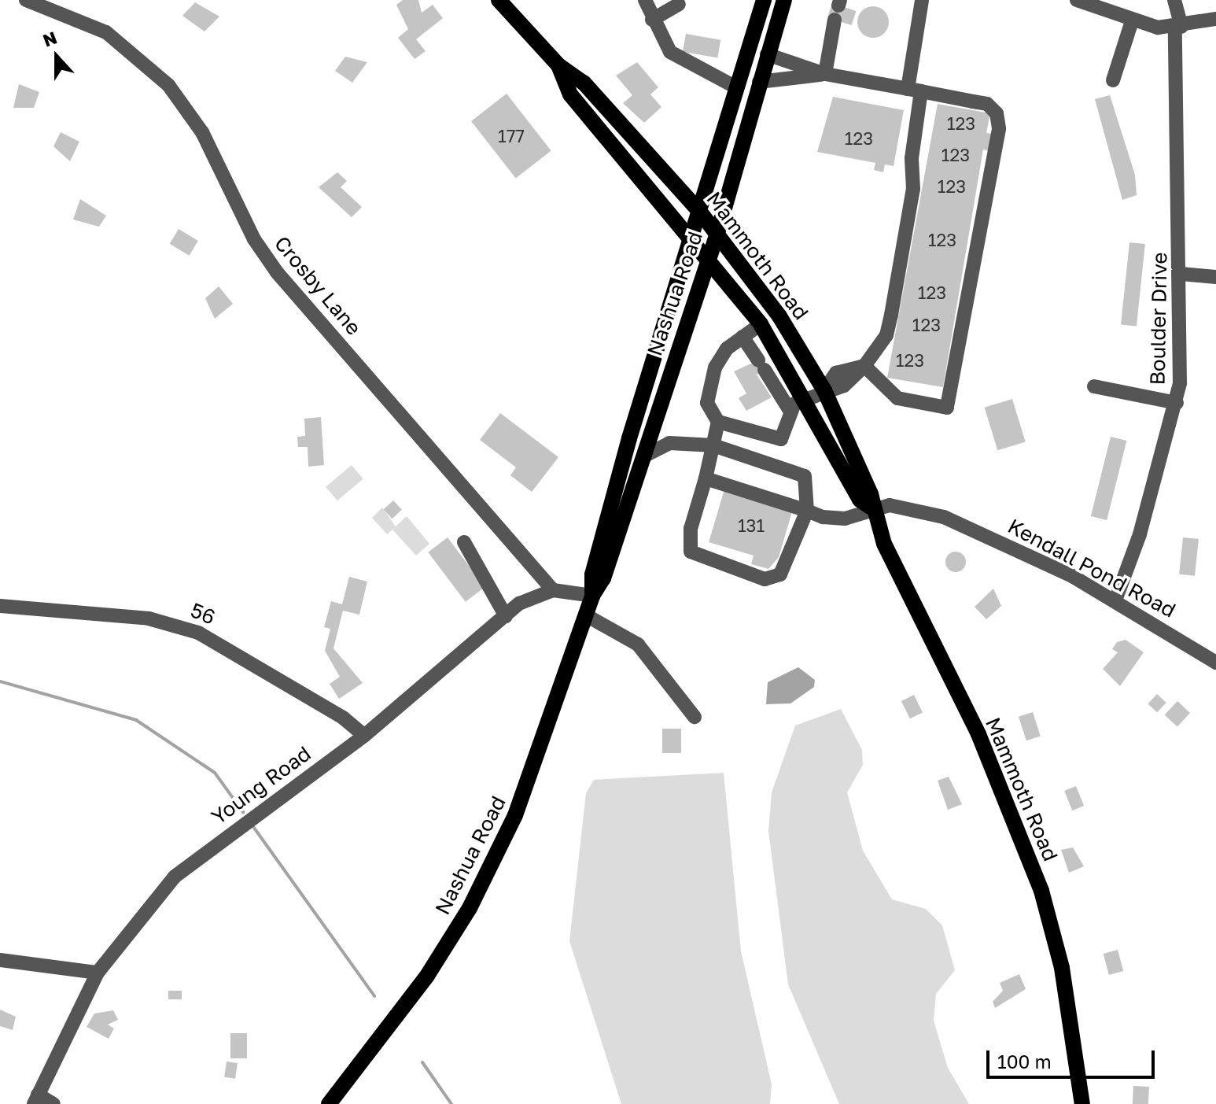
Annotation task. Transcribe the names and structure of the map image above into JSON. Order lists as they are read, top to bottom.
{
  "streets": {
    "main road": ["Mammoth Road", "Nashua Road"],
    "street": [
      "Crosby Lane",
      "Boulder Drive",
      "Kendall Pond Road",
      "56",
      "Young Road"
    ]
  },
  "crossings": [
    ["Mammoth Road", "Nashua Road"],
    ["Mammoth Road", "Kendall Pond Road"],
    ["Crosby Lane", "Young Road"],
    ["Boulder Drive", "Kendall Pond Road"],
    ["56", "Young Road"]
  ],
  "house_numbers": [
    "123",
    "177",
    "123",
    "123",
    "123",
    "123",
    "123",
    "123",
    "123",
    "131"
  ],
  "scale_bar": "100 m",
  "north": "top"
}
